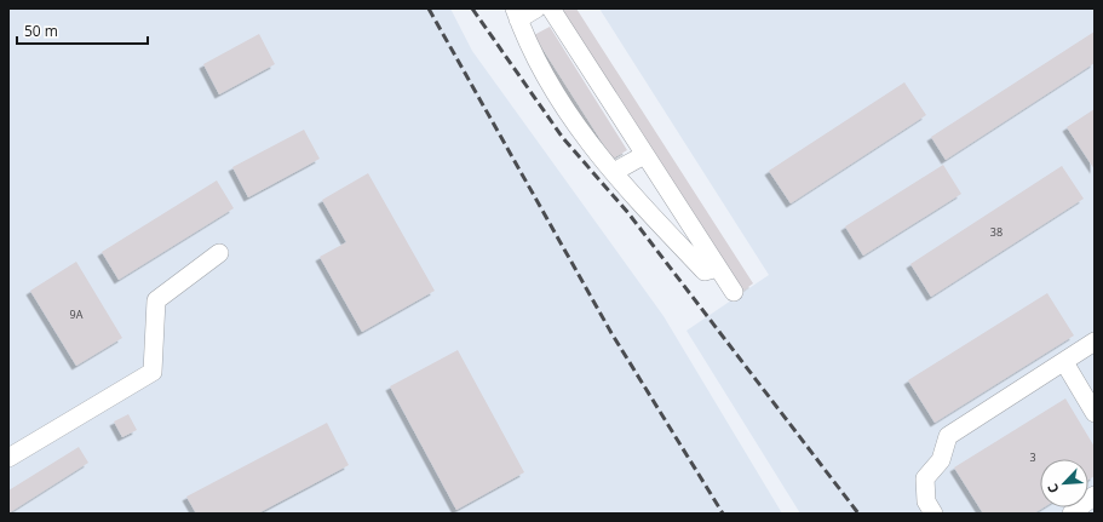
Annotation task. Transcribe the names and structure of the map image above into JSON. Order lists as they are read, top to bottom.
{
  "house_numbers": ["38", "9А", "3"],
  "scale_bar": "50 m",
  "north": "bottom left"
}
